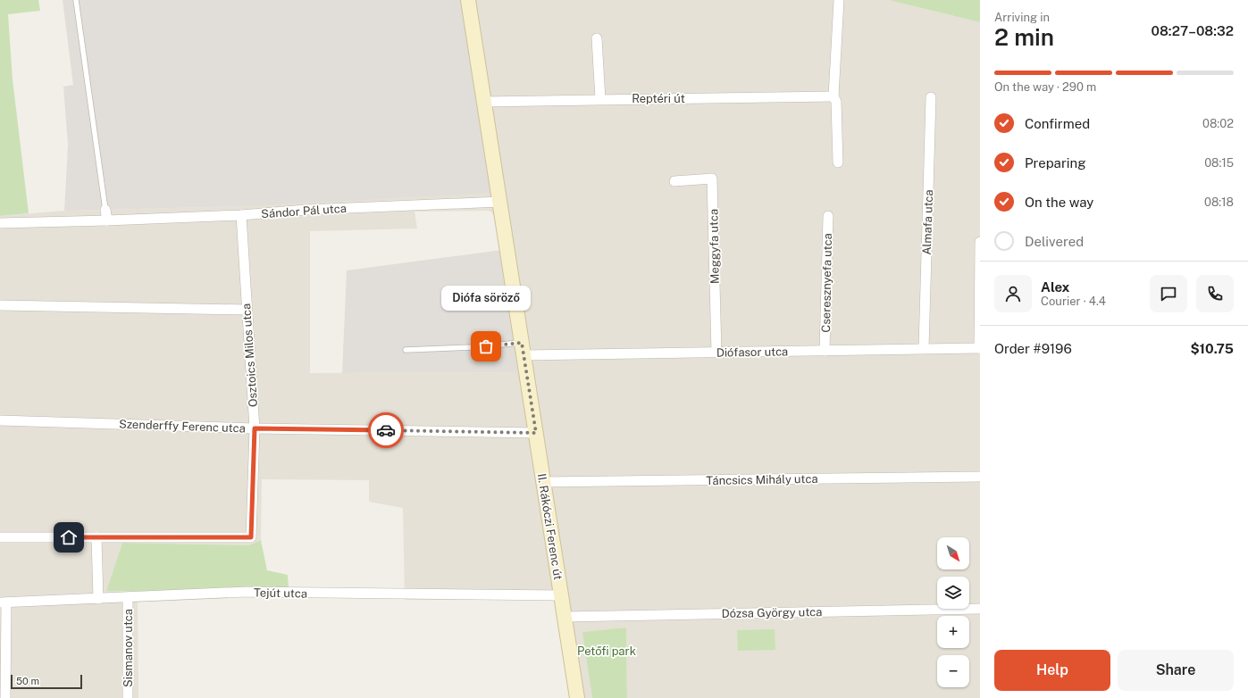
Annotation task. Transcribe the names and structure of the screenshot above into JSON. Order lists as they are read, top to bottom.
{
  "streets": {
    "main road": ["II. Rákóczi Ferenc út"],
    "street": [
      "Reptéri út",
      "Sándor Pál utca",
      "Almafa utca",
      "Meggyfa utca",
      "Cseresznyefa utca",
      "Diófasor utca",
      "Osztoics Milos utca",
      "Szenderffy Ferenc utca",
      "Táncsics Mihály utca",
      "Tejút utca",
      "Dózsa György utca",
      "Sismanov utca"
    ]
  },
  "crossings": [
    ["Sándor Pál utca", "Osztoics Milos utca"],
    ["Almafa utca", "Diófasor utca"],
    ["Meggyfa utca", "Diófasor utca"],
    ["Cseresznyefa utca", "Diófasor utca"],
    ["Diófasor utca", "II. Rákóczi Ferenc út"],
    ["Osztoics Milos utca", "Szenderffy Ferenc utca"],
    ["Szenderffy Ferenc utca", "II. Rákóczi Ferenc út"],
    ["Táncsics Mihály utca", "II. Rákóczi Ferenc út"],
    ["II. Rákóczi Ferenc út", "Tejút utca"],
    ["II. Rákóczi Ferenc út", "Dózsa György utca"],
    ["Tejút utca", "Sismanov utca"]
  ],
  "parks": ["Petőfi park"],
  "places": ["Diófa söröző"],
  "scale_bar": "50 m",
  "north": "bottom right",
  "page": {
    "heading": ["2 min", "Arriving in", "08:27–08:32"],
    "panel": [
      "Alex",
      "Courier · 4.4",
      "Order #9196",
      "$10.75"
    ],
    "bar": "On the way · 290 m",
    "list": [
      ["Confirmed", "08:02"],
      ["Preparing", "08:15"],
      ["On the way", "08:18"],
      "Delivered"
    ],
    "bubble": "Diófa söröző",
    "map_buttons": ["+", "−"],
    "buttons": ["Help", "Share"],
    "scale": "50 m"
  }
}
